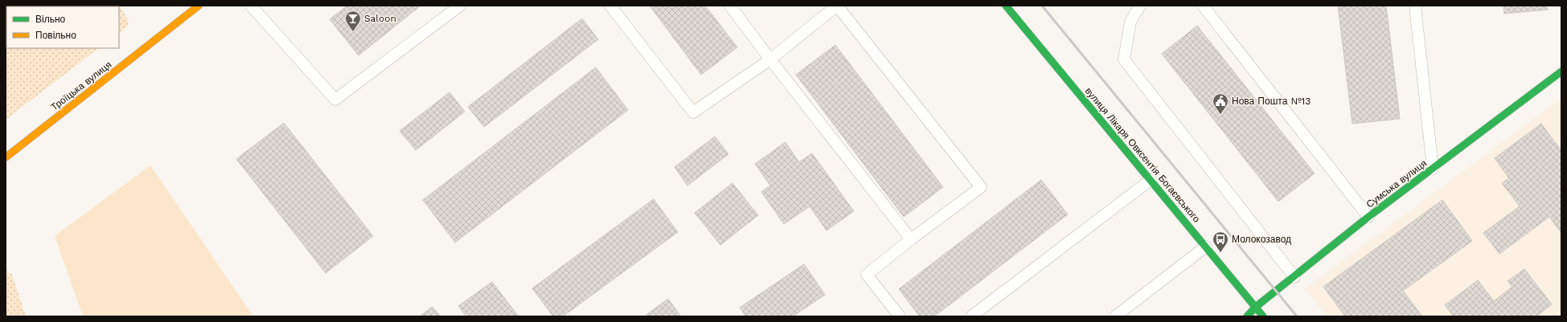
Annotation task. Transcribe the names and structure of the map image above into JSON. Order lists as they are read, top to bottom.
{
  "streets": {
    "street": ["Троїцька вулиця", "вулиця Лікаря Овксентія Богаєвського", "Сумська вулиця"]
  },
  "crossings": [
    ["вулиця Лікаря Овксентія Богаєвського", "Сумська вулиця"]
  ],
  "places": {
    "bar": ["Saloon"],
    "public building": ["Нова Пошта №13"],
    "bus stop": ["Молокозавод"]
  },
  "legend": ["Вільно", "Повільно"]
}
